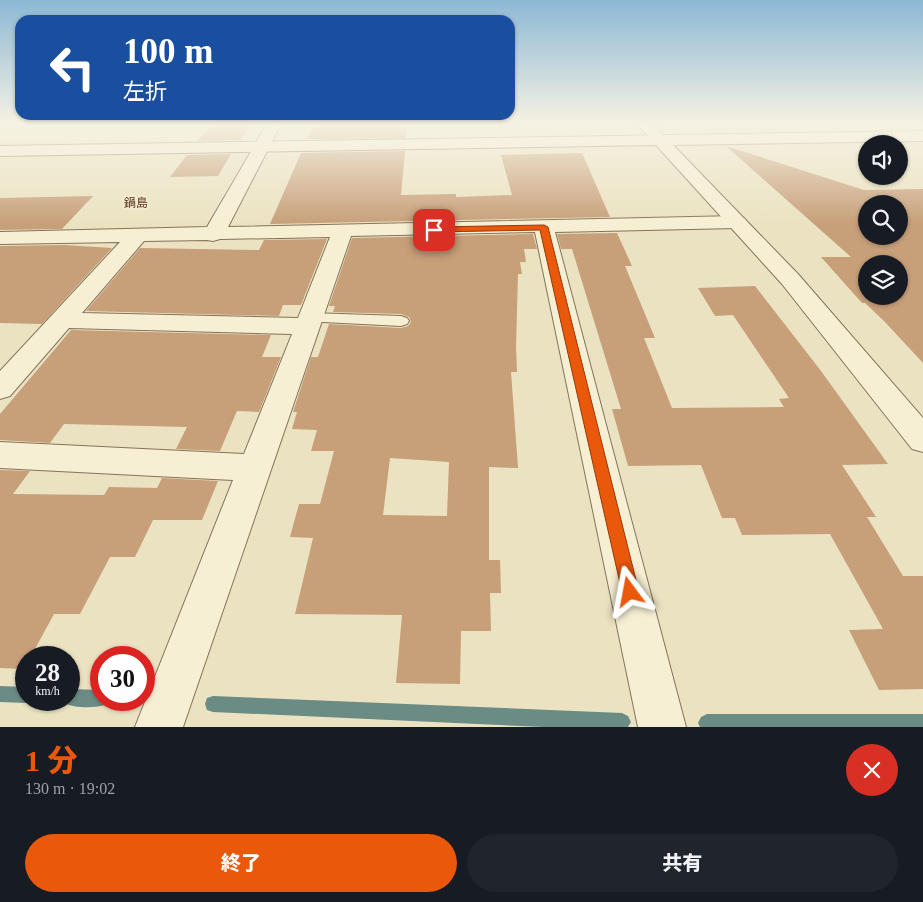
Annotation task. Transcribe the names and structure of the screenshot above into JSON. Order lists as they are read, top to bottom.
{
  "districts": ["鍋島"],
  "page": {
    "turn": ["100 m", "左折"],
    "speed": "28 km/h",
    "limit": "30",
    "heading": ["1 分", "130 m · 19:02"],
    "buttons": ["終了", "共有"]
  }
}
